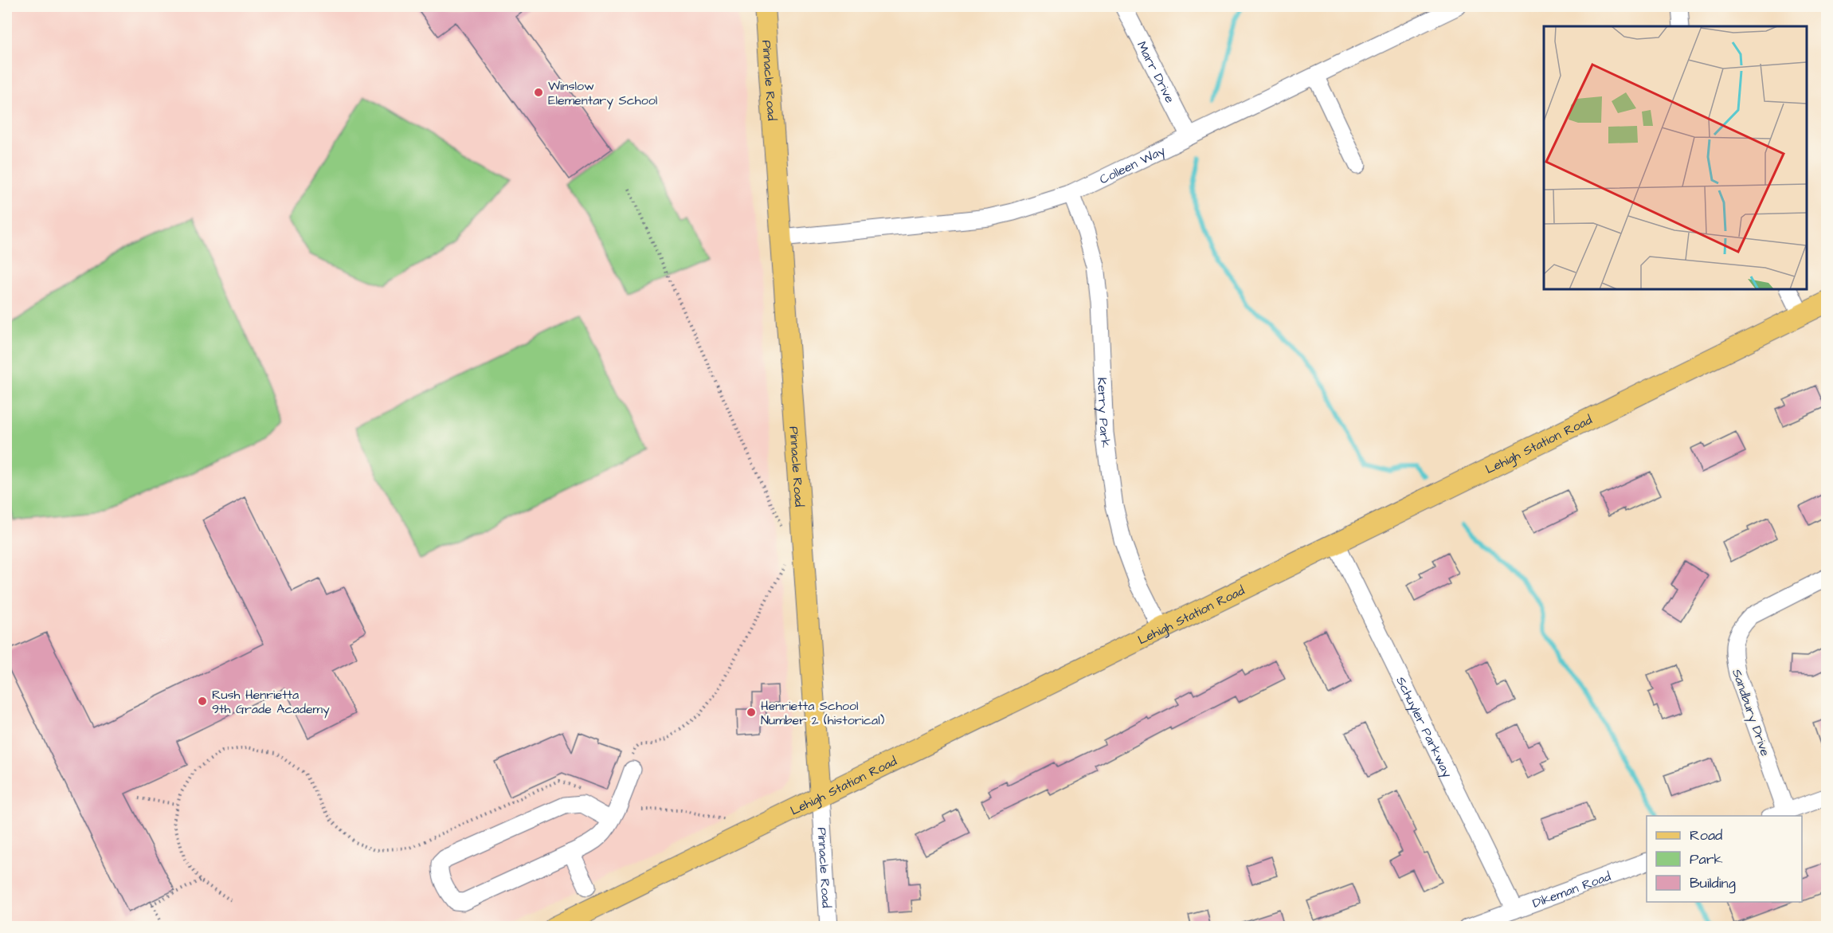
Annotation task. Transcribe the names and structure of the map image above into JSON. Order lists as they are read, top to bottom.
{
  "streets": {
    "main road": ["Pinnacle Road", "Lehigh Station Road"],
    "street": [
      "Marr Drive",
      "Colleen Way",
      "Kerry Park",
      "Sandbury Drive",
      "Schuyler Parkway",
      "Dikeman Road"
    ]
  },
  "crossings": [
    ["Marr Drive", "Colleen Way"],
    ["Pinnacle Road", "Colleen Way"],
    ["Pinnacle Road", "Lehigh Station Road"],
    ["Colleen Way", "Kerry Park"],
    ["Kerry Park", "Lehigh Station Road"],
    ["Lehigh Station Road", "Schuyler Parkway"],
    ["Schuyler Parkway", "Dikeman Road"]
  ],
  "places": ["Winslow Elementary School", "Rush Henrietta 9th Grade Academy", "Henrietta School Number 2 (historical)"],
  "legend": ["Road", "Park", "Building"]
}
